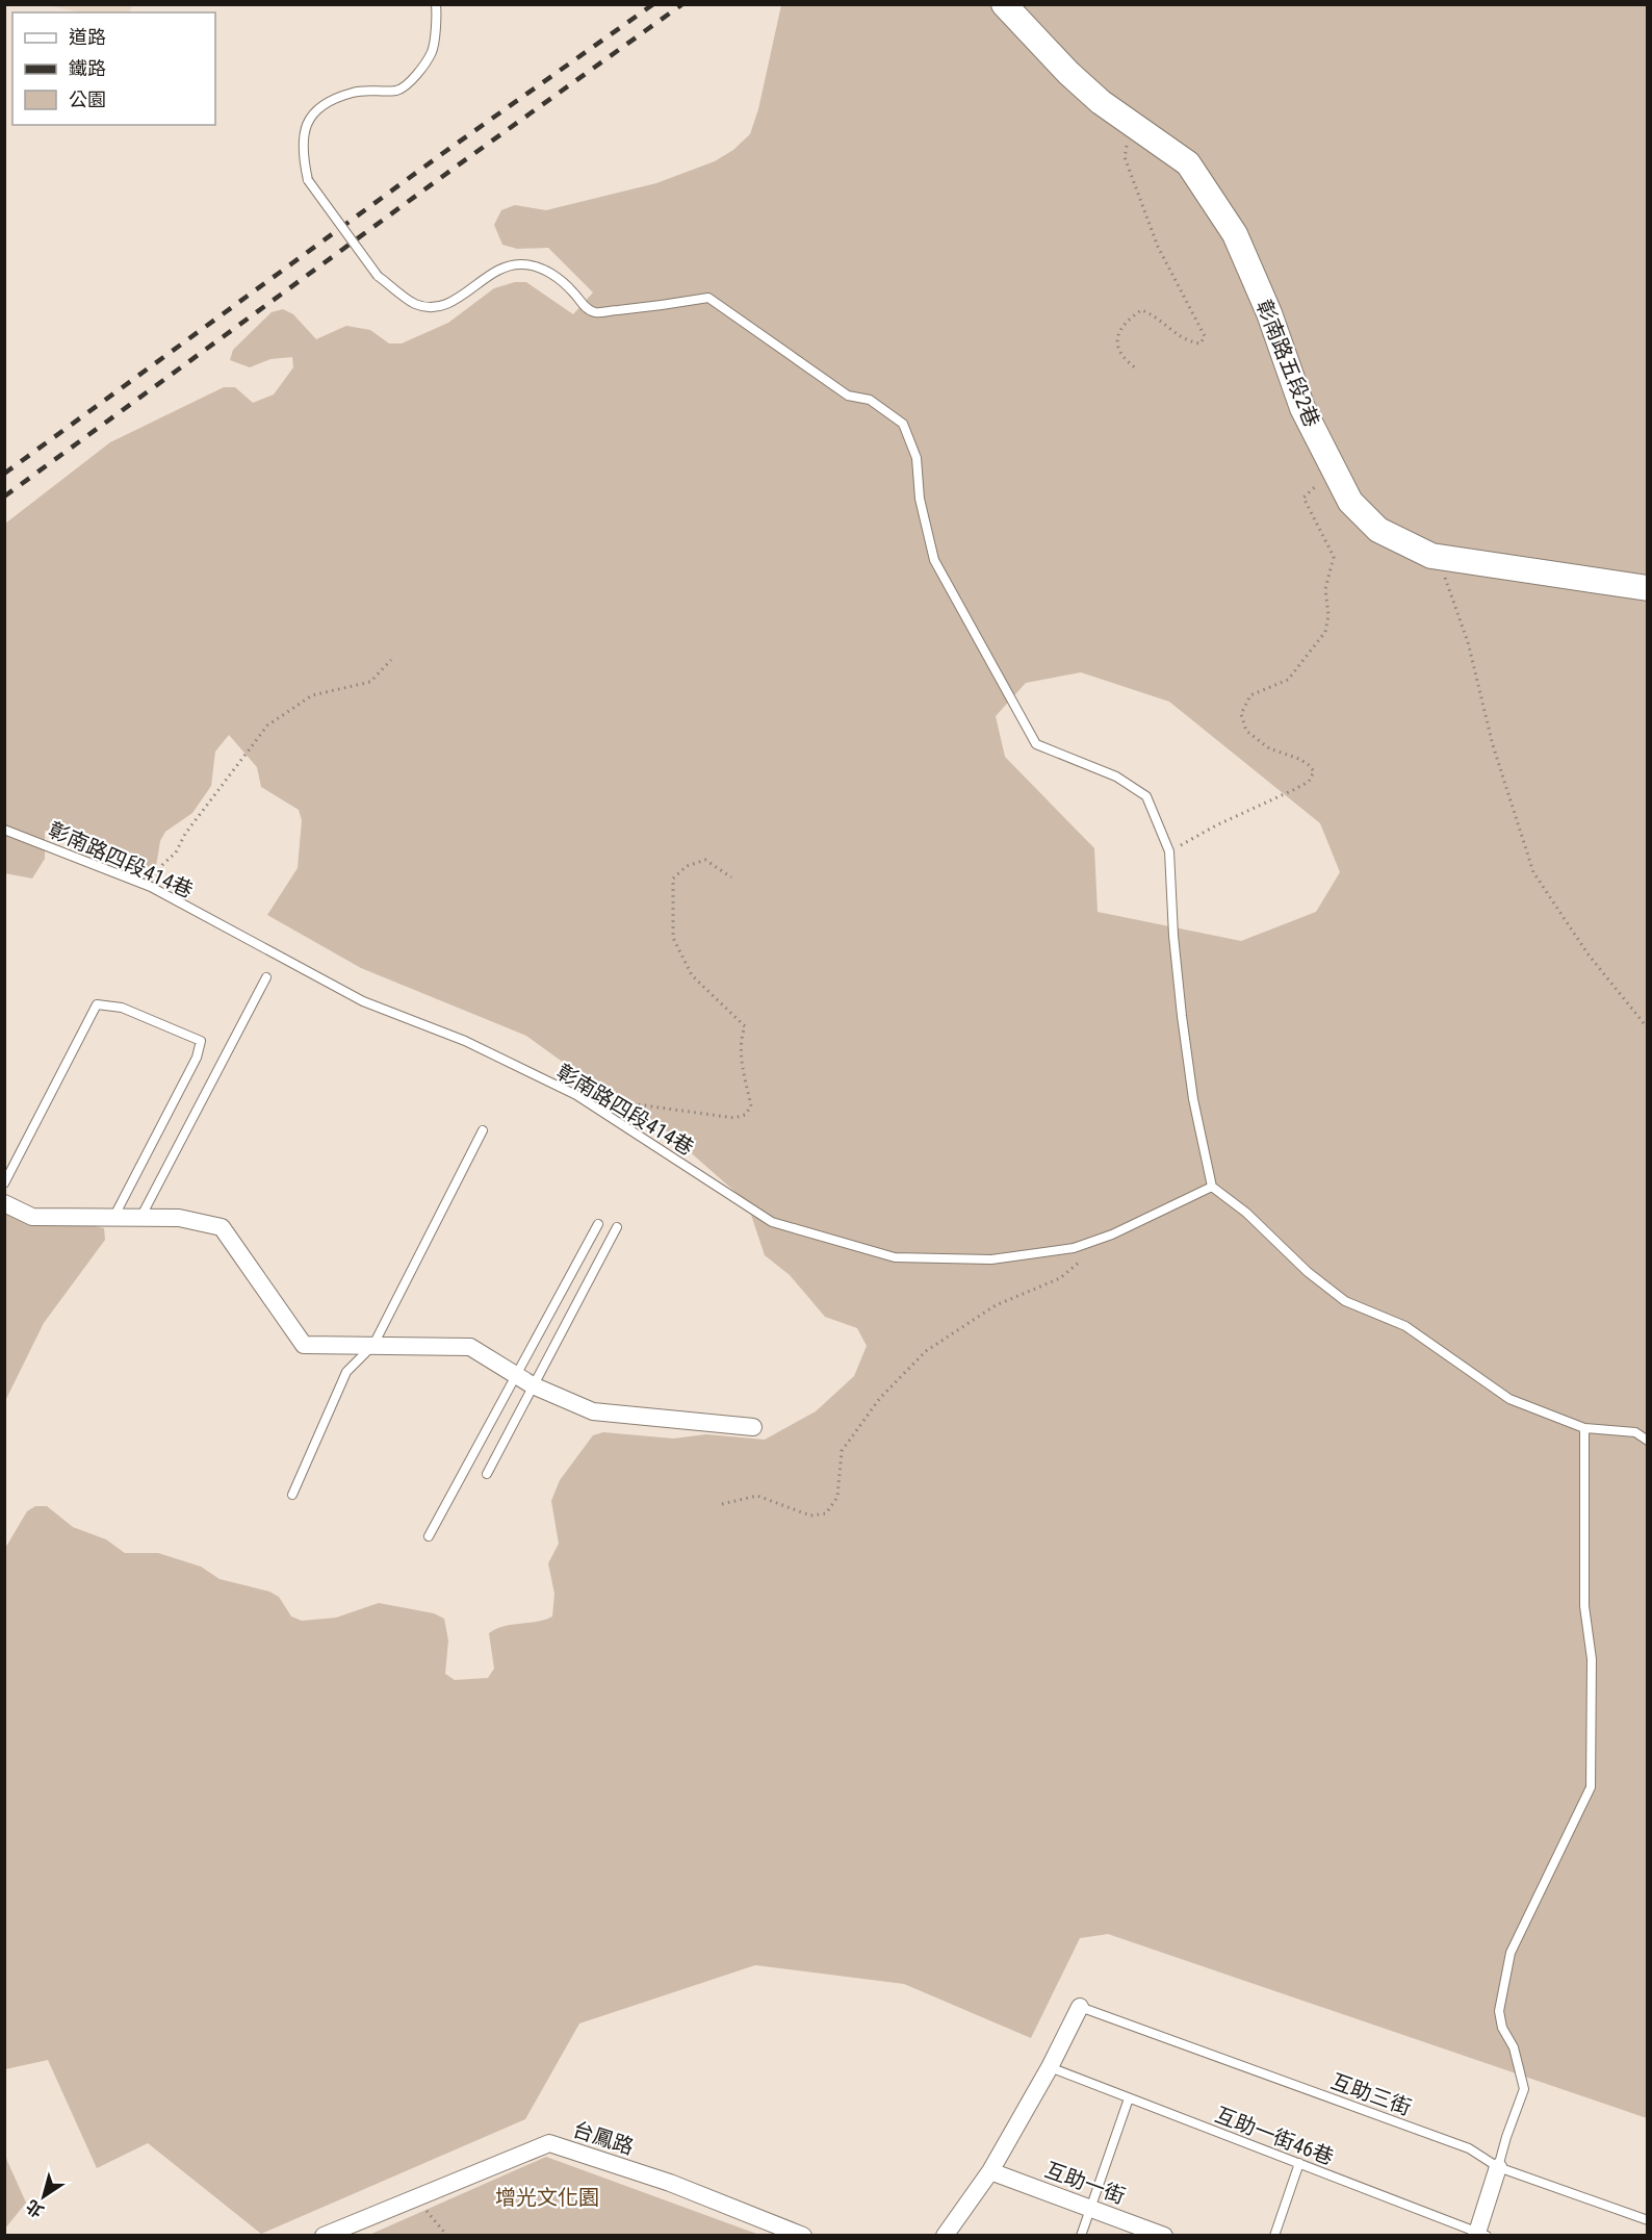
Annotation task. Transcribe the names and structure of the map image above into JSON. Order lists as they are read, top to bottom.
{
  "streets": {
    "street": ["彰南路五段2巷", "台鳳路", "互助一街"],
    "lane": ["彰南路四段414巷", "互助三街", "互助一街46巷"]
  },
  "parks": ["增光文化園"],
  "legend": ["道路", "鐵路", "公園"],
  "north": "bottom left"
}
